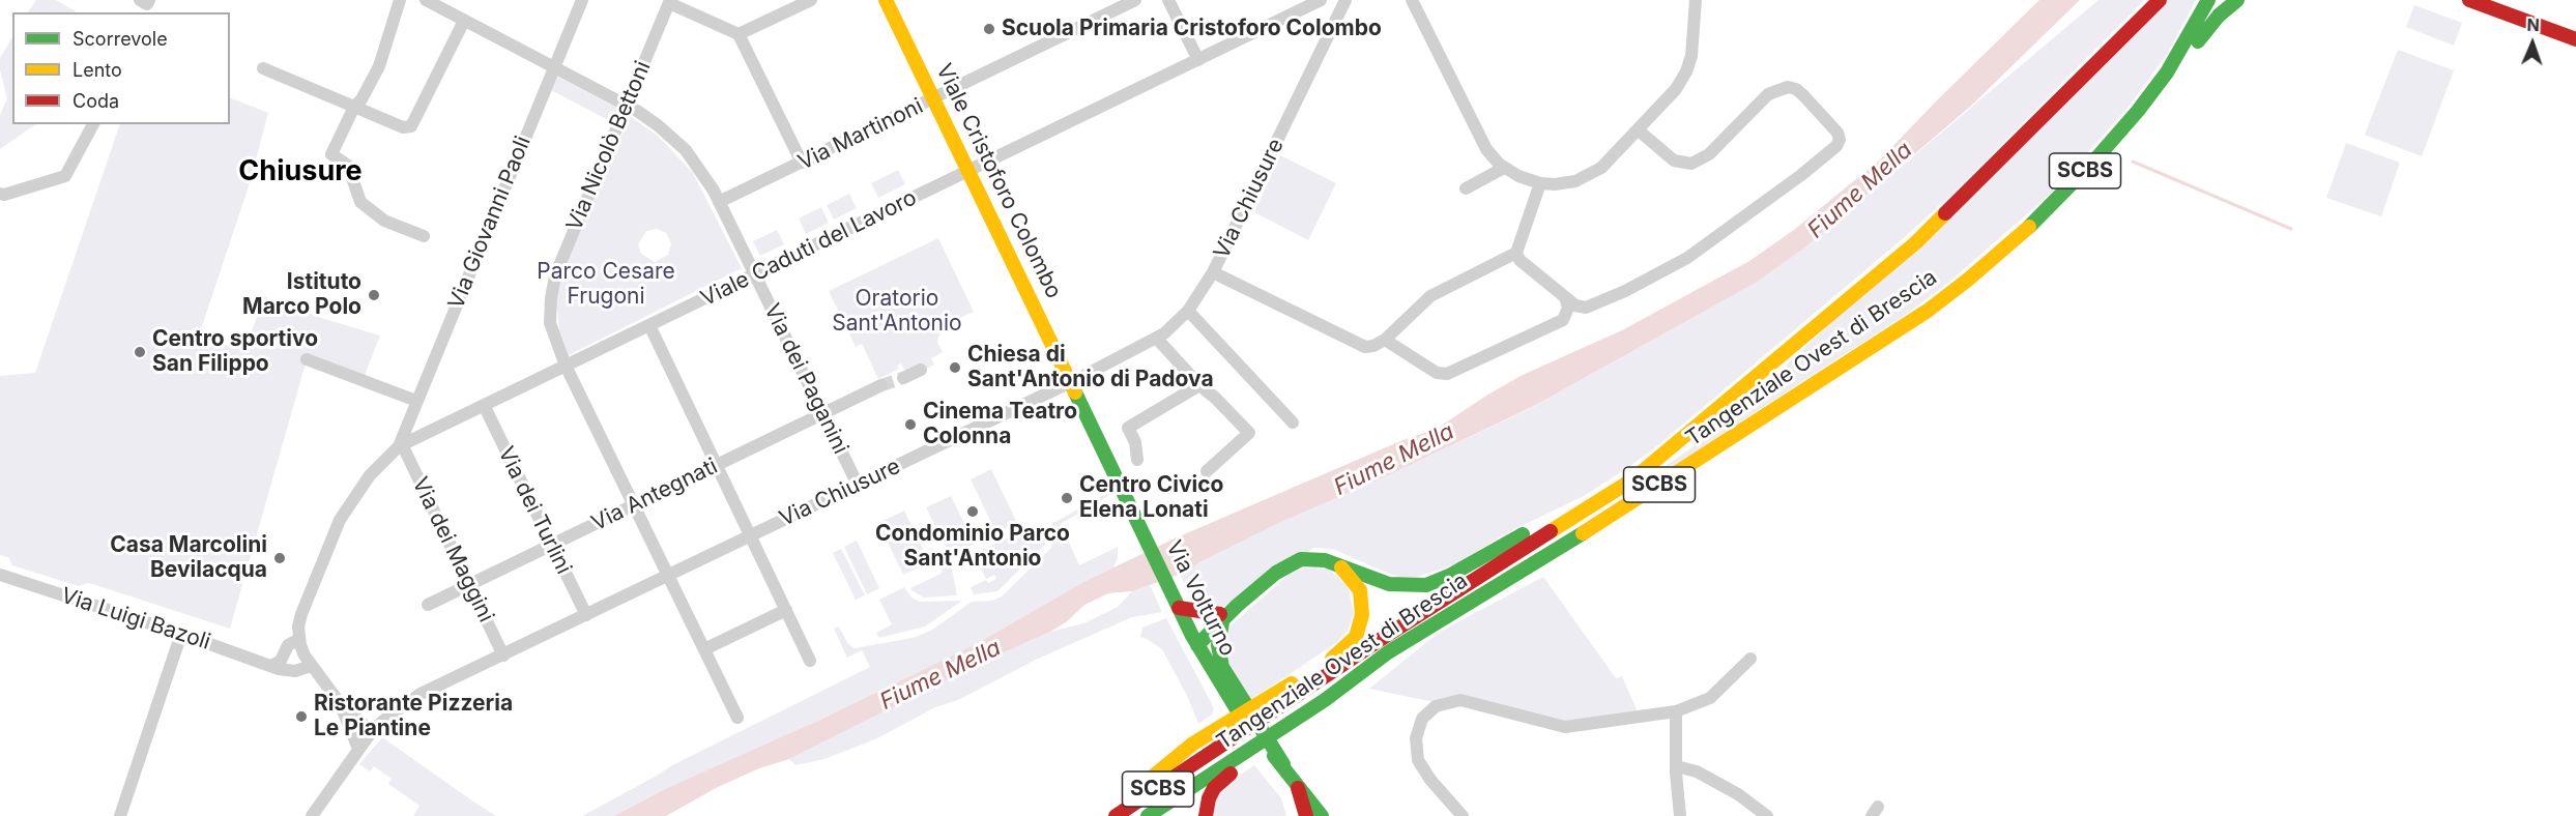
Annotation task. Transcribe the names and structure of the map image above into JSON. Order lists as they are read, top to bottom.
{
  "streets": {
    "main road": [
      "SCBS",
      "Viale Cristoforo Colombo",
      "Tangenziale Ovest di Brescia",
      "Via Volturno"
    ],
    "street": [
      "Via Martinoni",
      "Via Nicolò Bettoni",
      "Via Chiusure",
      "Via Giovanni Paoli",
      "Viale Caduti del Lavoro",
      "Via dei Paganini",
      "Via Antegnati",
      "Via dei Turlini",
      "Via dei Maggini",
      "Via Luigi Bazoli"
    ]
  },
  "crossings": [
    ["Via Martinoni", "Viale Cristoforo Colombo"],
    ["Via Martinoni", "Via dei Paganini"],
    ["Via Nicolò Bettoni", "Via Chiusure"],
    ["Via Nicolò Bettoni", "Viale Caduti del Lavoro"],
    ["Via Nicolò Bettoni", "Via dei Paganini"],
    ["Via Nicolò Bettoni", "Via Antegnati"],
    ["Viale Cristoforo Colombo", "Via Chiusure"],
    ["Viale Cristoforo Colombo", "Viale Caduti del Lavoro"],
    ["Viale Cristoforo Colombo", "Via Volturno"],
    ["Via Chiusure", "Via dei Paganini"],
    ["Via Chiusure", "Via dei Turlini"],
    ["Via Chiusure", "Via dei Maggini"],
    ["Via Chiusure", "Via Volturno"],
    ["Via Giovanni Paoli", "Viale Caduti del Lavoro"],
    ["Via Giovanni Paoli", "Via dei Paganini"],
    ["Via Giovanni Paoli", "Via dei Maggini"],
    ["Viale Caduti del Lavoro", "Via dei Paganini"],
    ["Viale Caduti del Lavoro", "Via dei Turlini"],
    ["Viale Caduti del Lavoro", "Via dei Maggini"],
    ["Via dei Paganini", "Via Antegnati"],
    ["Via Antegnati", "Via dei Turlini"],
    ["Via Antegnati", "Via dei Maggini"]
  ],
  "districts": ["Chiusure"],
  "water": ["Fiume Mella"],
  "parks": ["Parco Cesare Frugoni", "Oratorio Sant'Antonio"],
  "places": [
    "Scuola Primaria Cristoforo Colombo",
    "Istituto Marco Polo",
    "Centro sportivo San Filippo",
    "Chiesa di Sant'Antonio di Padova",
    "Cinema Teatro Colonna",
    "Centro Civico Elena Lonati",
    "Condominio Parco Sant'Antonio",
    "Casa Marcolini Bevilacqua",
    "Ristorante Pizzeria Le Piantine"
  ],
  "legend": ["Scorrevole", "Lento", "Coda"],
  "north": "top"
}
